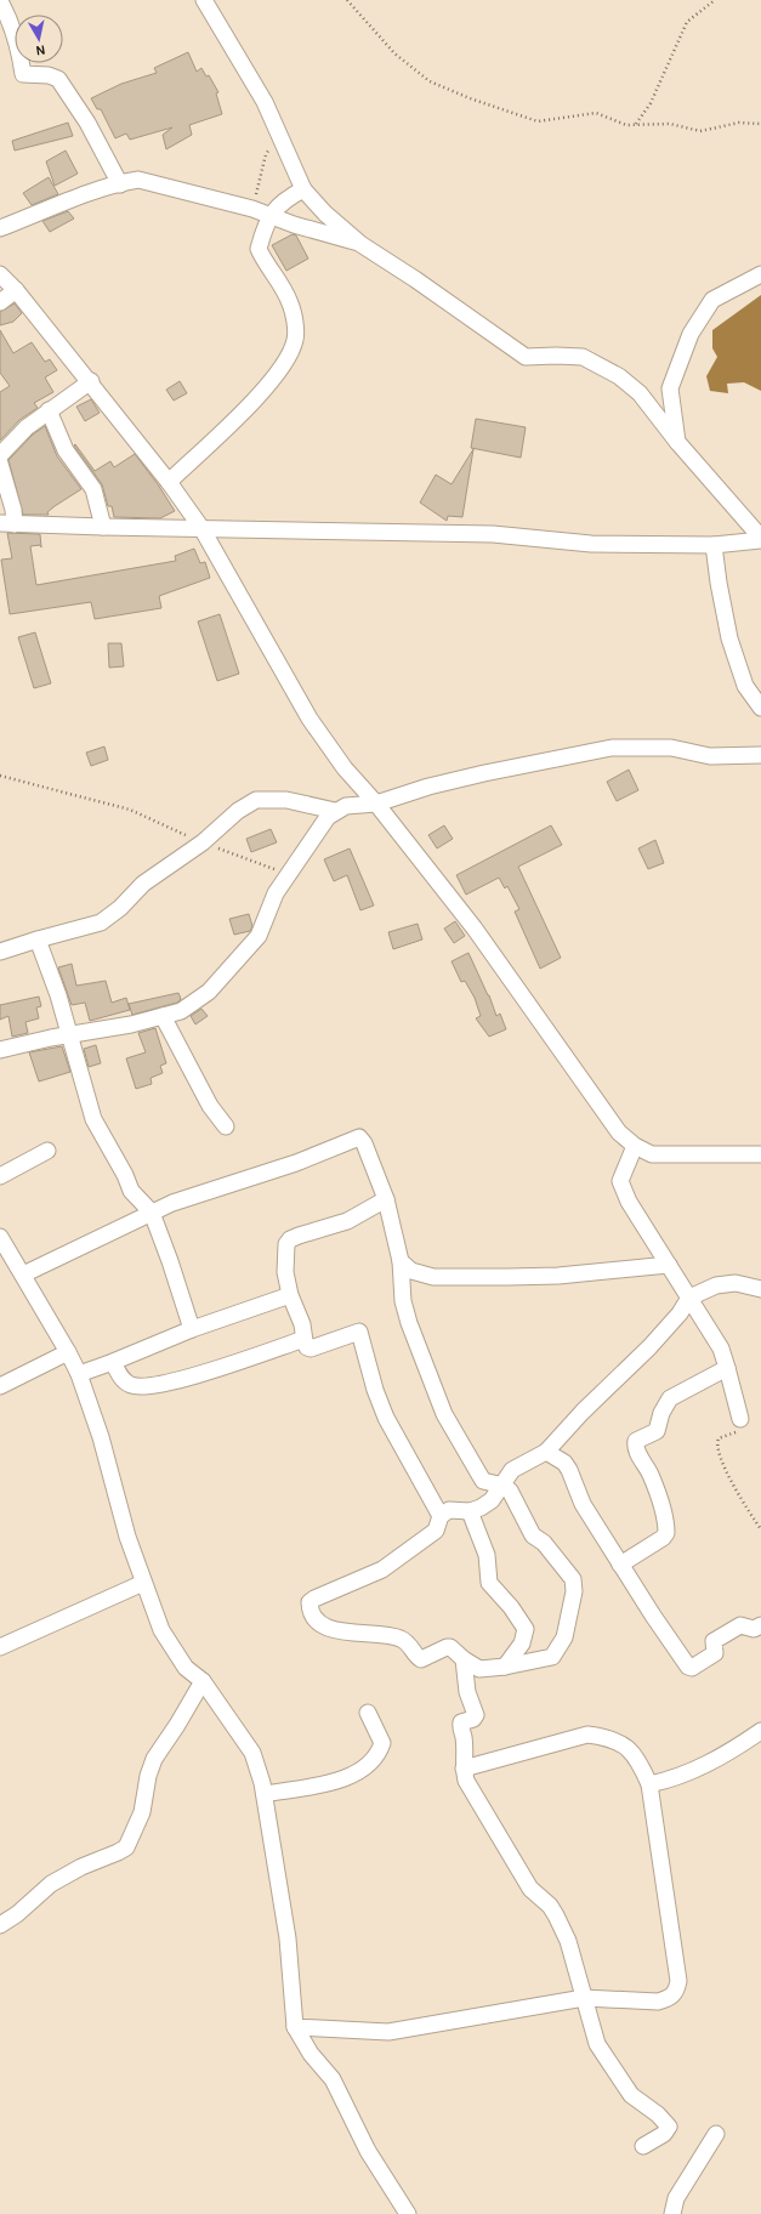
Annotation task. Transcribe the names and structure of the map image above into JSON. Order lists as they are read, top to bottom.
{
  "north": "bottom"
}
